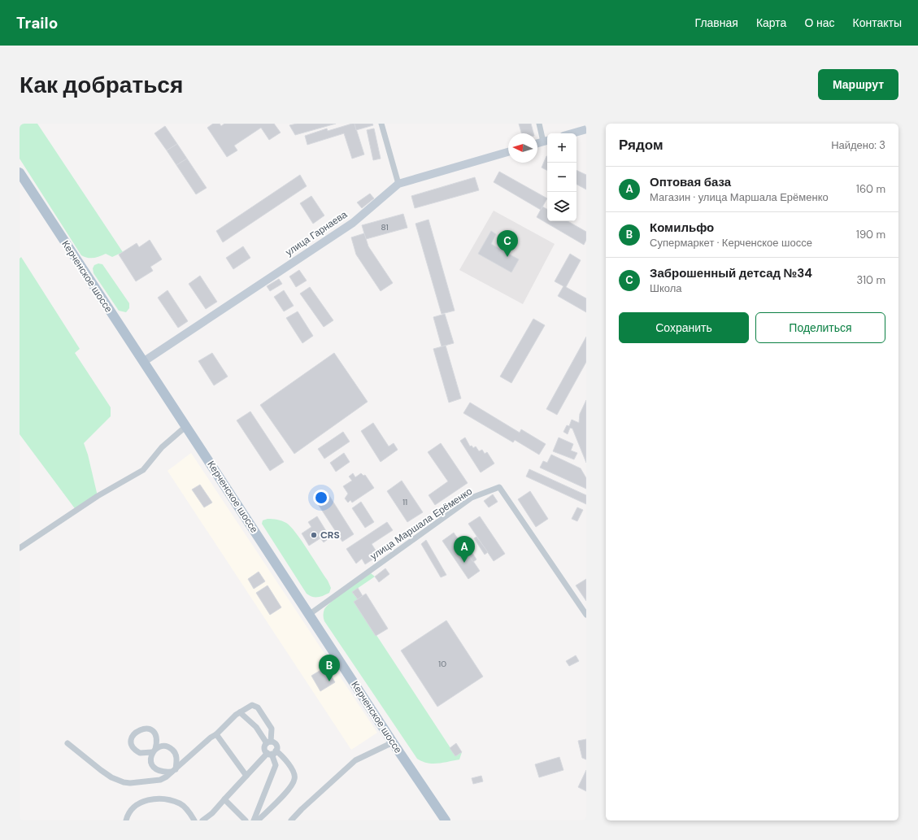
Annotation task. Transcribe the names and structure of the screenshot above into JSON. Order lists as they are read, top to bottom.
{
  "streets": {
    "main road": ["Керченское шоссе"],
    "street": ["улица Гарнаева", "улица Маршала Ерёменко"]
  },
  "crossings": [
    ["улица Гарнаева", "Керченское шоссе"],
    ["Керченское шоссе", "улица Маршала Ерёменко"]
  ],
  "places": ["CRS"],
  "house_numbers": ["81", "11", "10"],
  "north": "left",
  "page": {
    "header": "Trailo",
    "nav": [
      "Главная",
      "Карта",
      "О нас",
      "Контакты"
    ],
    "buttons": [
      "Маршрут",
      ["Сохранить", "Поделиться"]
    ],
    "title": "Как добраться",
    "heading": ["Рядом", "Найдено: 3"],
    "map_buttons": ["+", "−"],
    "list": [
      {
        "mark": "A",
        "name": "Оптовая база",
        "note": "Магазин · улица Маршала Ерёменко",
        "value": "160 m"
      },
      {
        "mark": "B",
        "name": "Комильфо",
        "note": "Супермаркет · Керченское шоссе",
        "value": "190 m"
      },
      {
        "mark": "C",
        "name": "Заброшенный детсад №34",
        "note": "Школа",
        "value": "310 m"
      }
    ],
    "pins": ["C", "A", "B"]
  }
}
